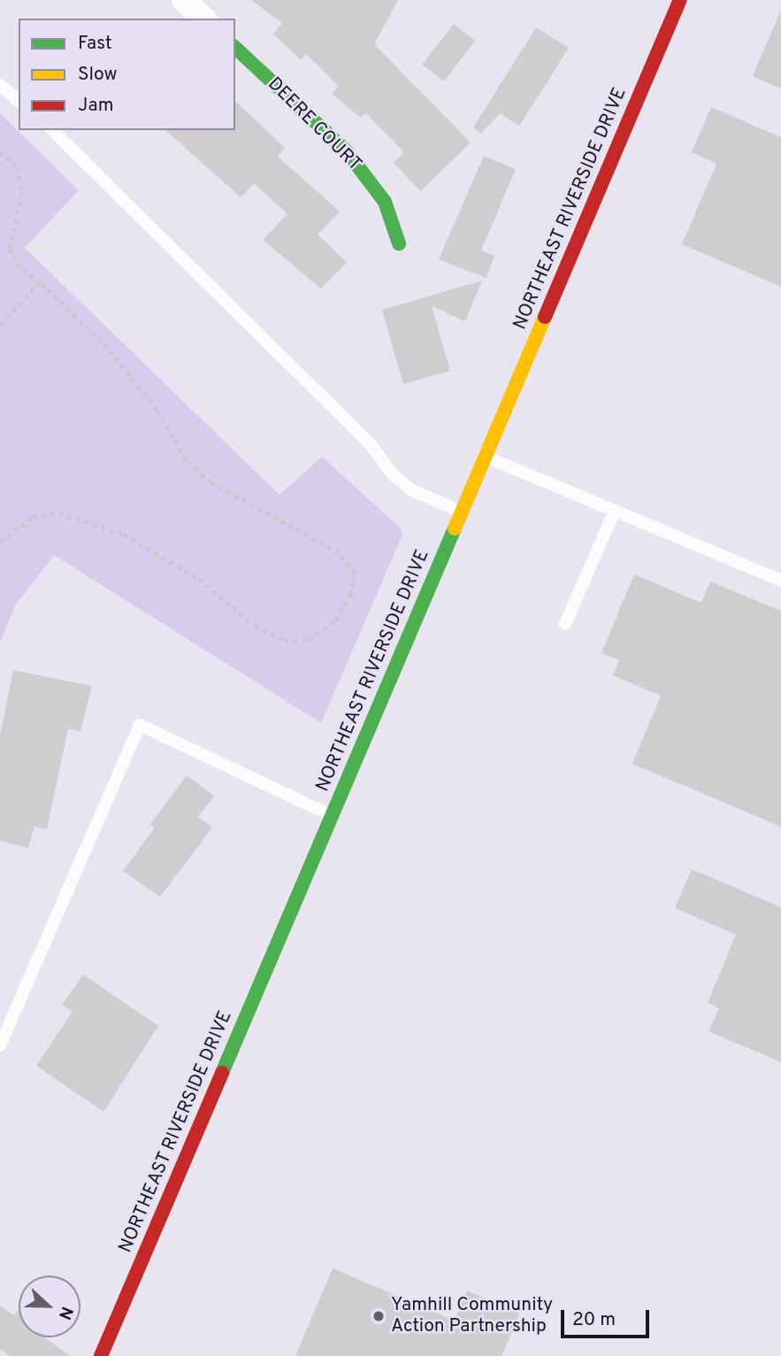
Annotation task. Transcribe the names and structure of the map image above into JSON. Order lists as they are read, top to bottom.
{
  "streets": {
    "street": ["DEERE COURT", "NORTHEAST RIVERSIDE DRIVE"]
  },
  "places": ["Yamhill Community Action Partnership"],
  "legend": ["Fast", "Slow", "Jam"],
  "scale_bar": "20 m",
  "north": "right"
}
